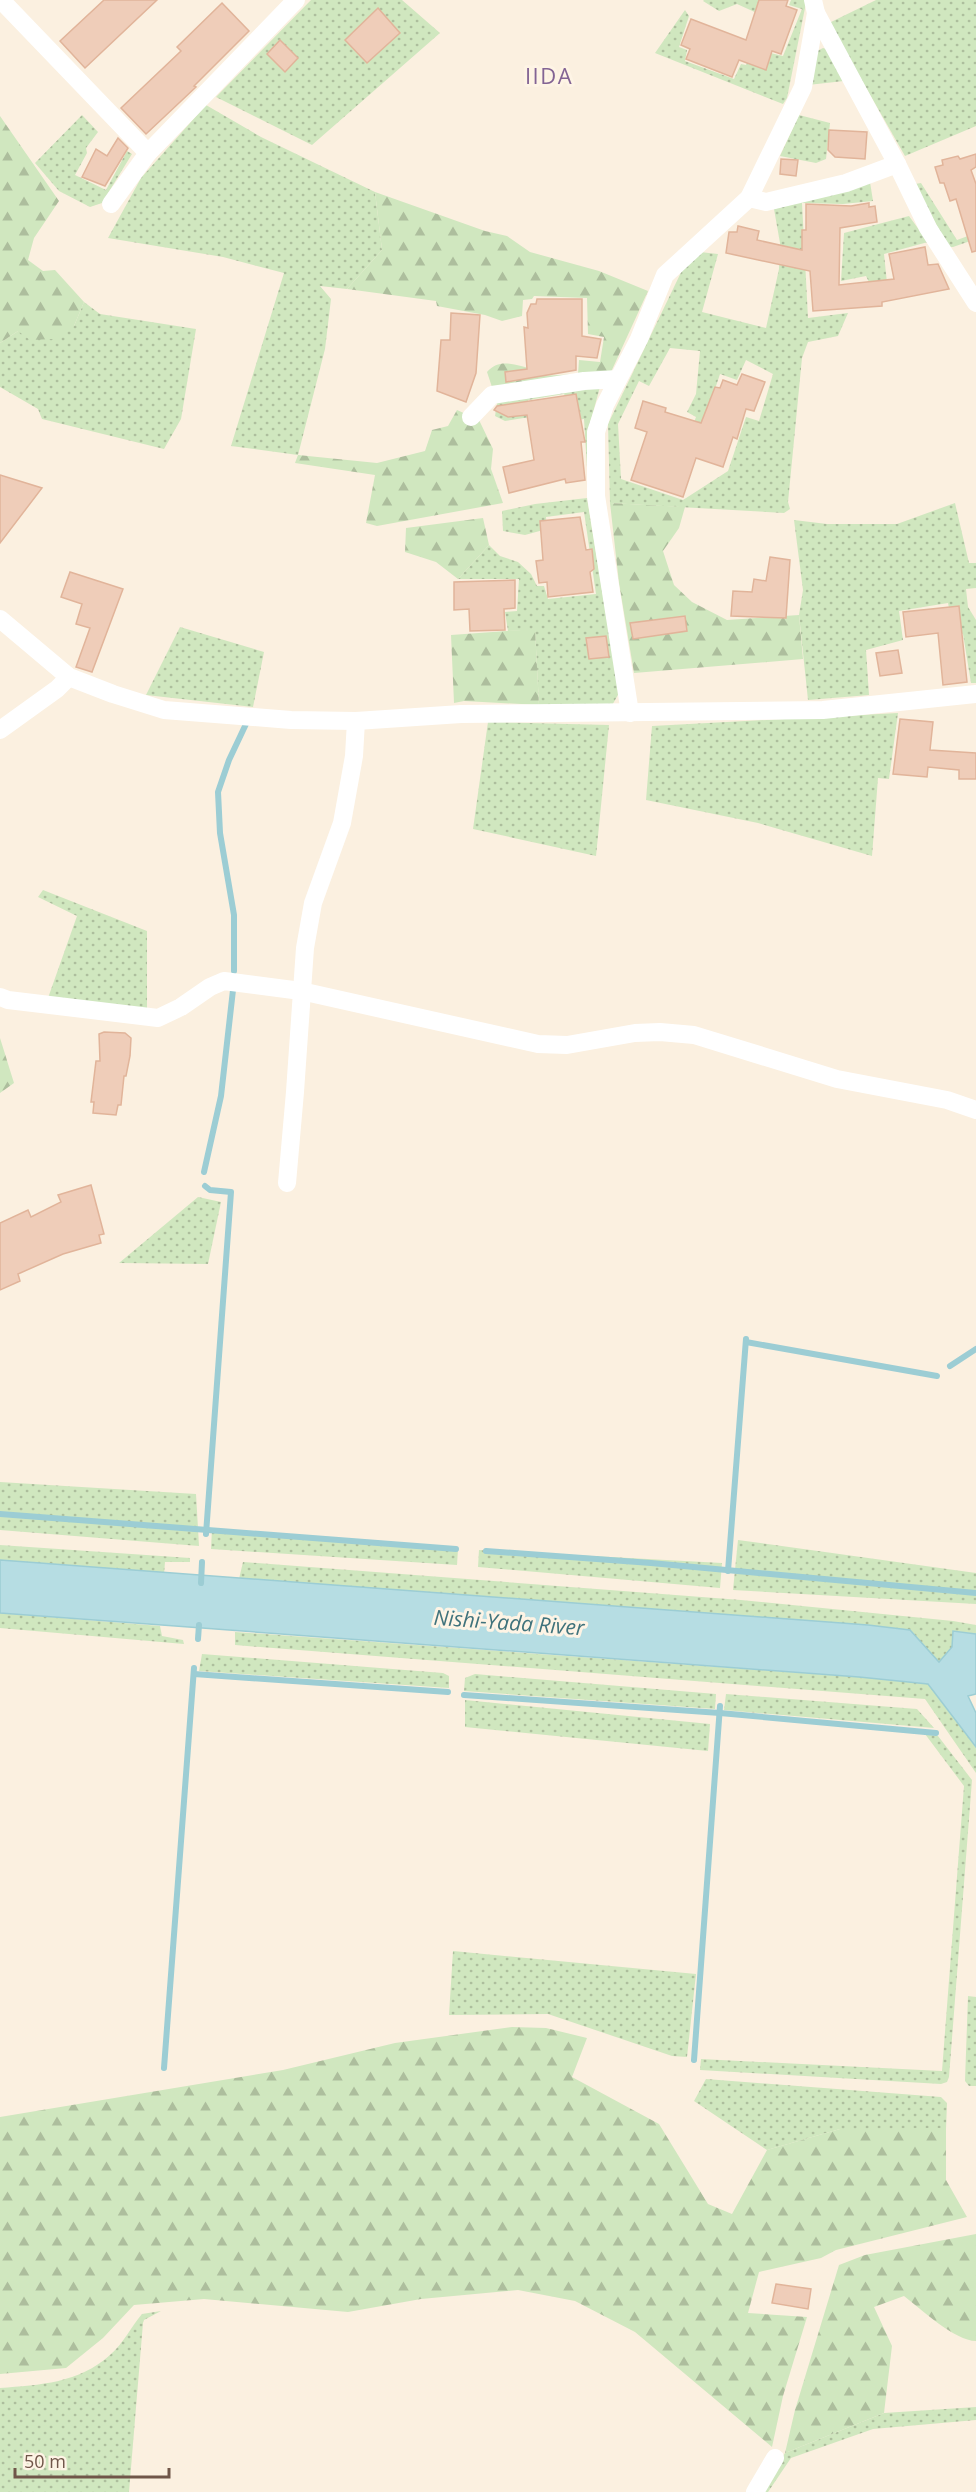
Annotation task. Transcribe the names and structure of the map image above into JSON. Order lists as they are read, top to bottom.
{
  "districts": ["IIDA"],
  "water": ["Nishi-Yada River"],
  "scale_bar": "50 m"
}
